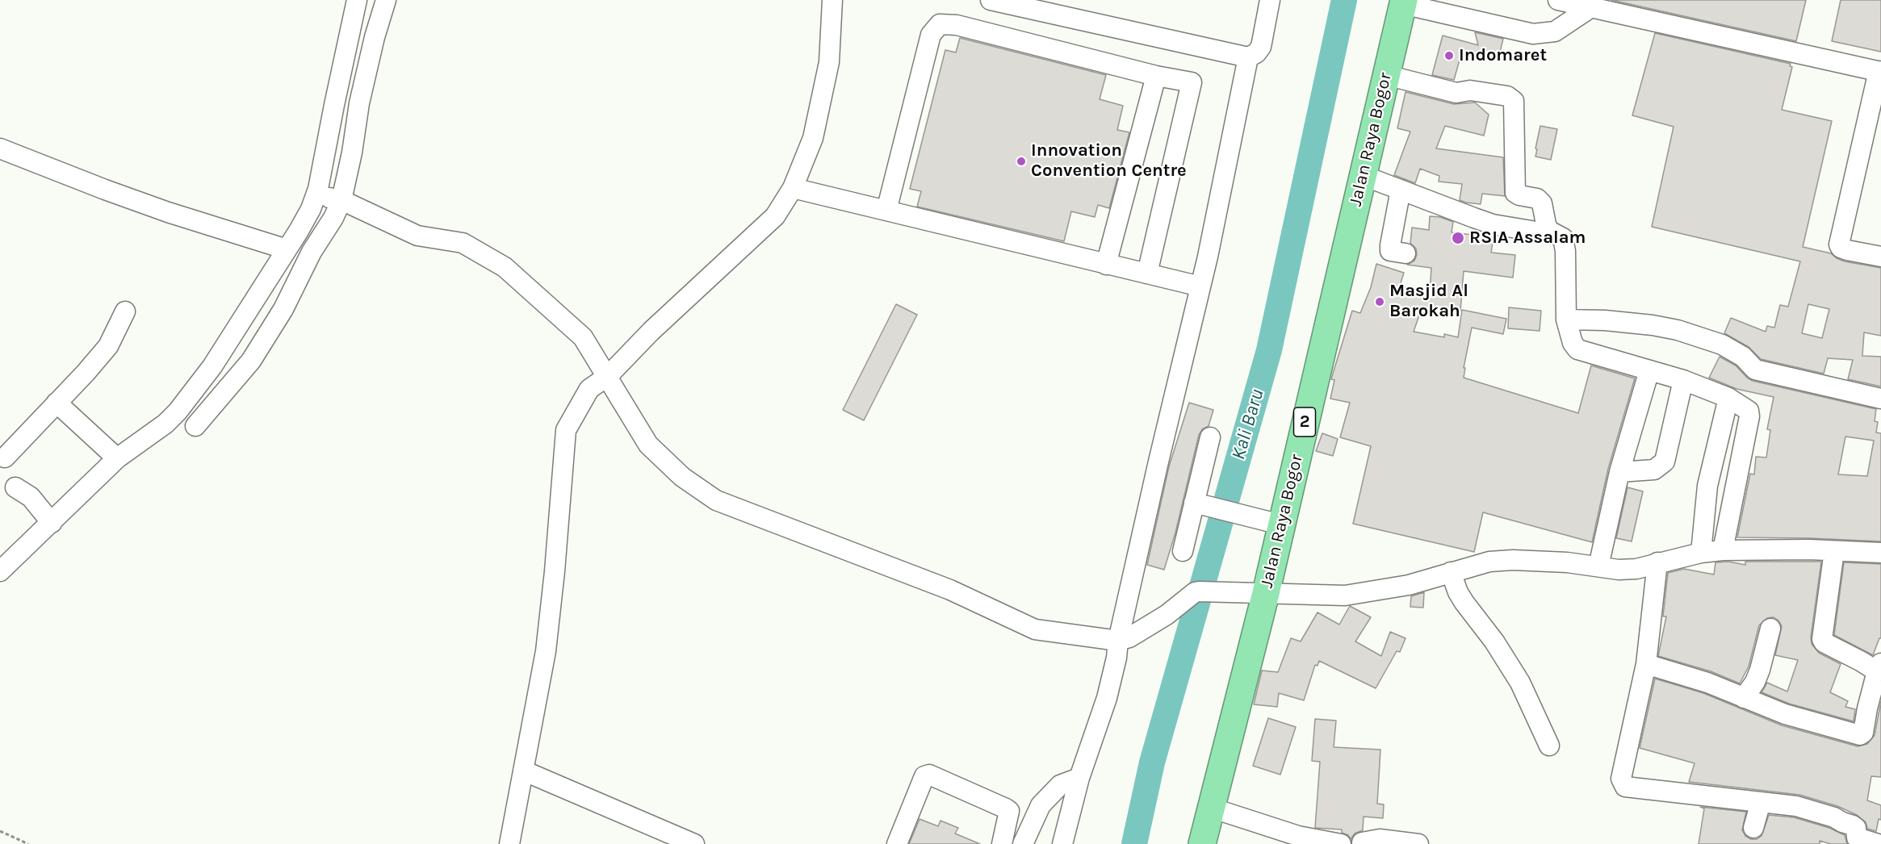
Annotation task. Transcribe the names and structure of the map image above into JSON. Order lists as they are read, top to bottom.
{
  "streets": {
    "highway": ["Jalan Raya Bogor", "2"]
  },
  "water": ["Kali Baru"],
  "places": [
    "Indomaret",
    "Innovation Convention Centre",
    "RSIA Assalam",
    "Masjid Al Barokah"
  ]
}
